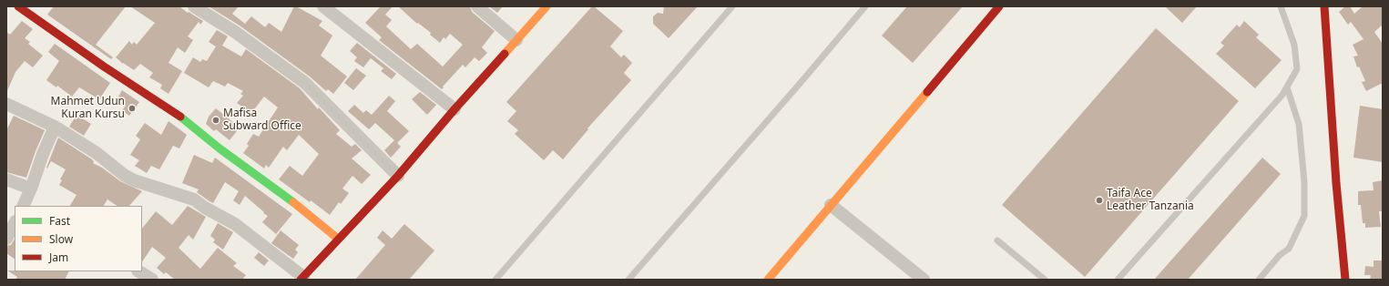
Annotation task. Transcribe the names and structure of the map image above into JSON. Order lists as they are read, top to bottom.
{
  "places": ["Mahmet Udun Kuran Kursu", "Mafisa Subward Office", "Taifa Ace Leather Tanzania"],
  "legend": ["Fast", "Slow", "Jam"]
}
